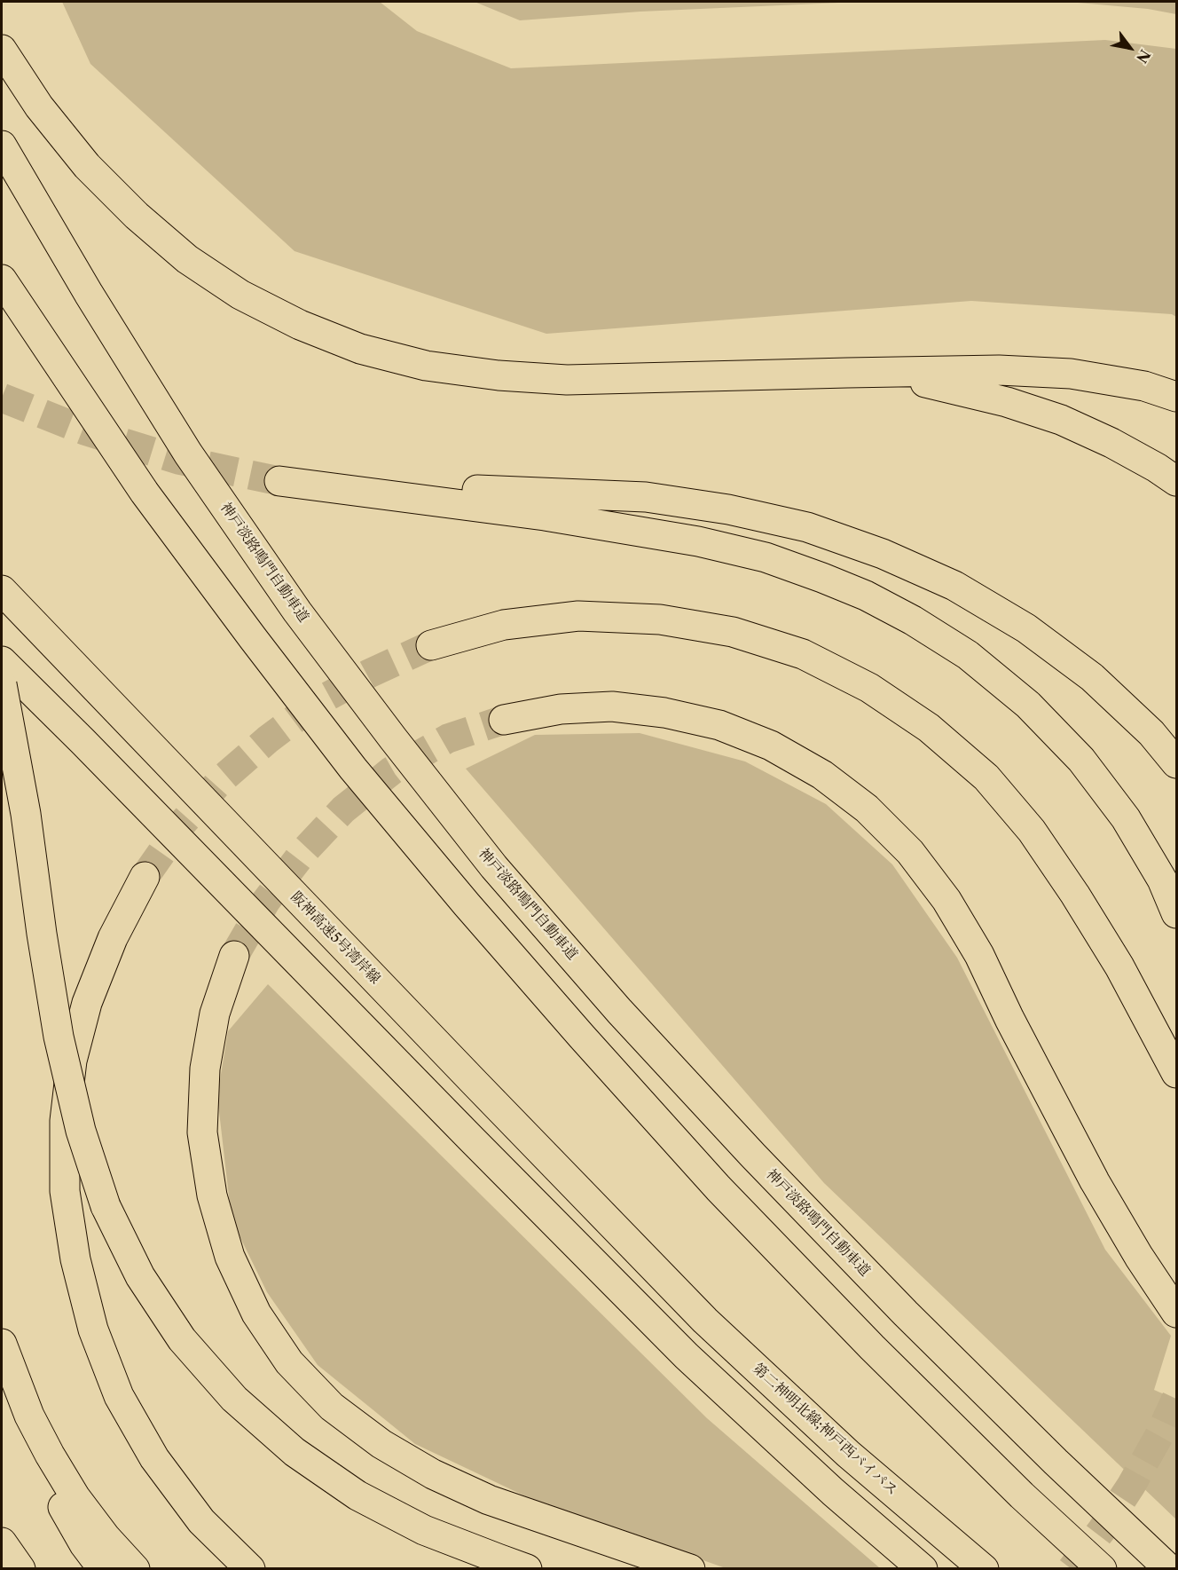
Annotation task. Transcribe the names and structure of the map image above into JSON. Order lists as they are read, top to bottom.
{
  "streets": {
    "highway": ["神戸淡路鳴門自動車道", "阪神高速5号湾岸線", "第二神明北線;神戸西バイパス"]
  },
  "crossings": [
    ["阪神高速5号湾岸線", "第二神明北線;神戸西バイパス"]
  ],
  "north": "bottom right"
}
